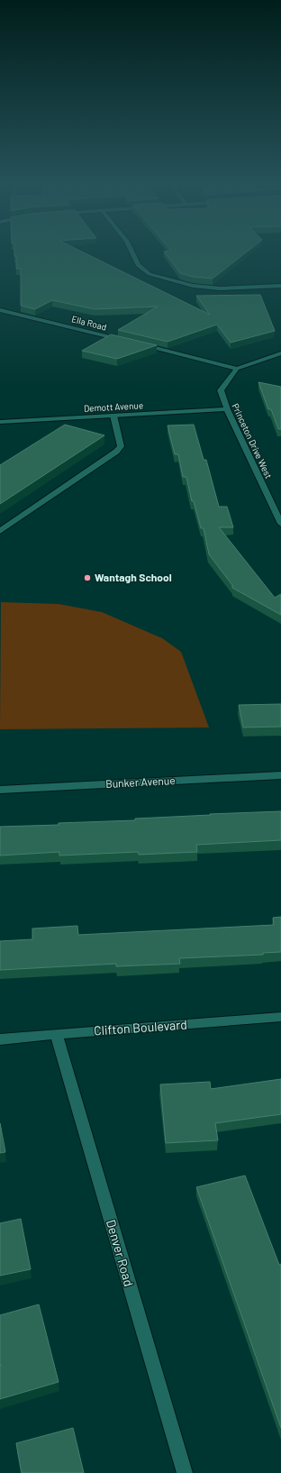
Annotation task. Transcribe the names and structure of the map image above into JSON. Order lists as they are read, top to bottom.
{
  "streets": {
    "street": [
      "Ella Road",
      "Demott Avenue",
      "Princeton Drive West",
      "Bunker Avenue",
      "Clifton Boulevard",
      "Denver Road"
    ]
  },
  "crossings": [
    ["Demott Avenue", "Princeton Drive West"],
    ["Clifton Boulevard", "Denver Road"]
  ],
  "places": ["Wantagh School"]
}
